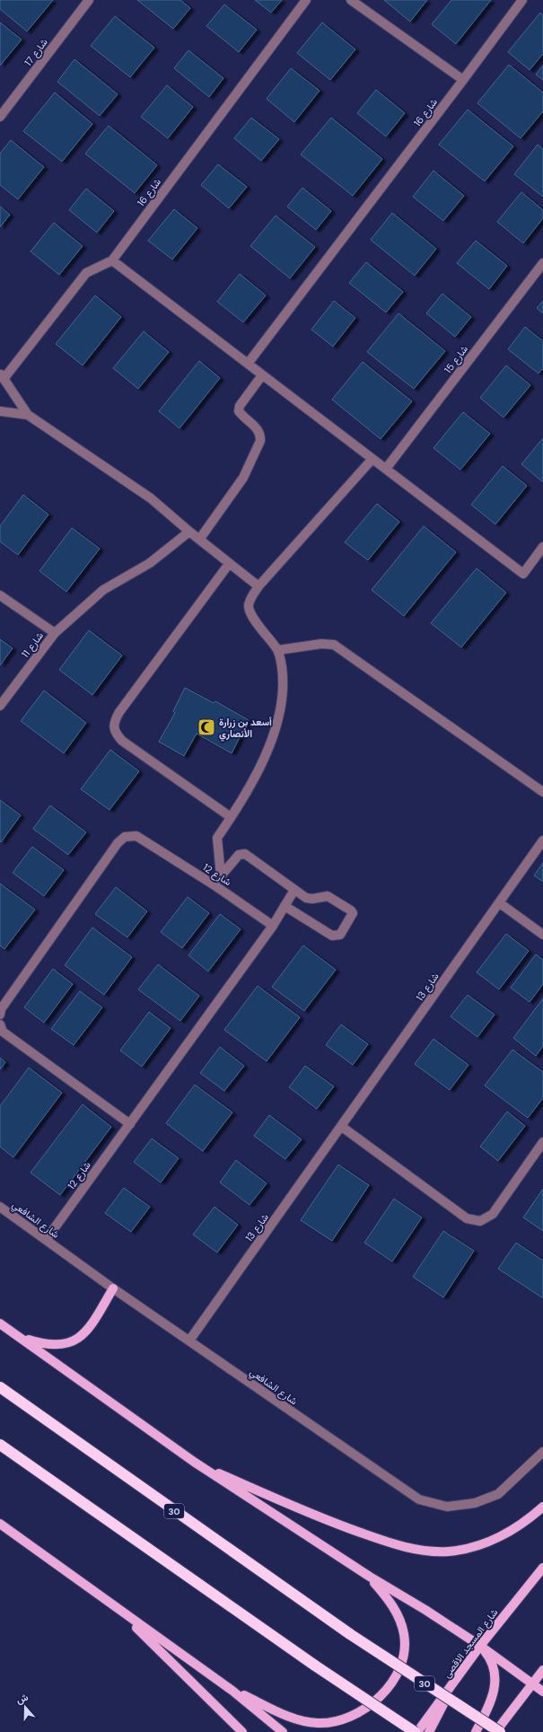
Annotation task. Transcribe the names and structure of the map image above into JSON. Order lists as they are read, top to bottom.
{
  "streets": {
    "highway": ["30"],
    "main road": ["شارع المسجد الاقصى"],
    "street": [
      "شارع 17",
      "شارع 16",
      "شارع 15",
      "شارع 11",
      "شارع 12",
      "شارع 13",
      "شارع الشافعي"
    ]
  },
  "crossings": [
    ["شارع 12", "شارع الشافعي"],
    ["شارع 13", "شارع الشافعي"]
  ],
  "places": {
    "mosque": ["أسعد بن زرارة الأنصاري"]
  },
  "north": "top"
}
